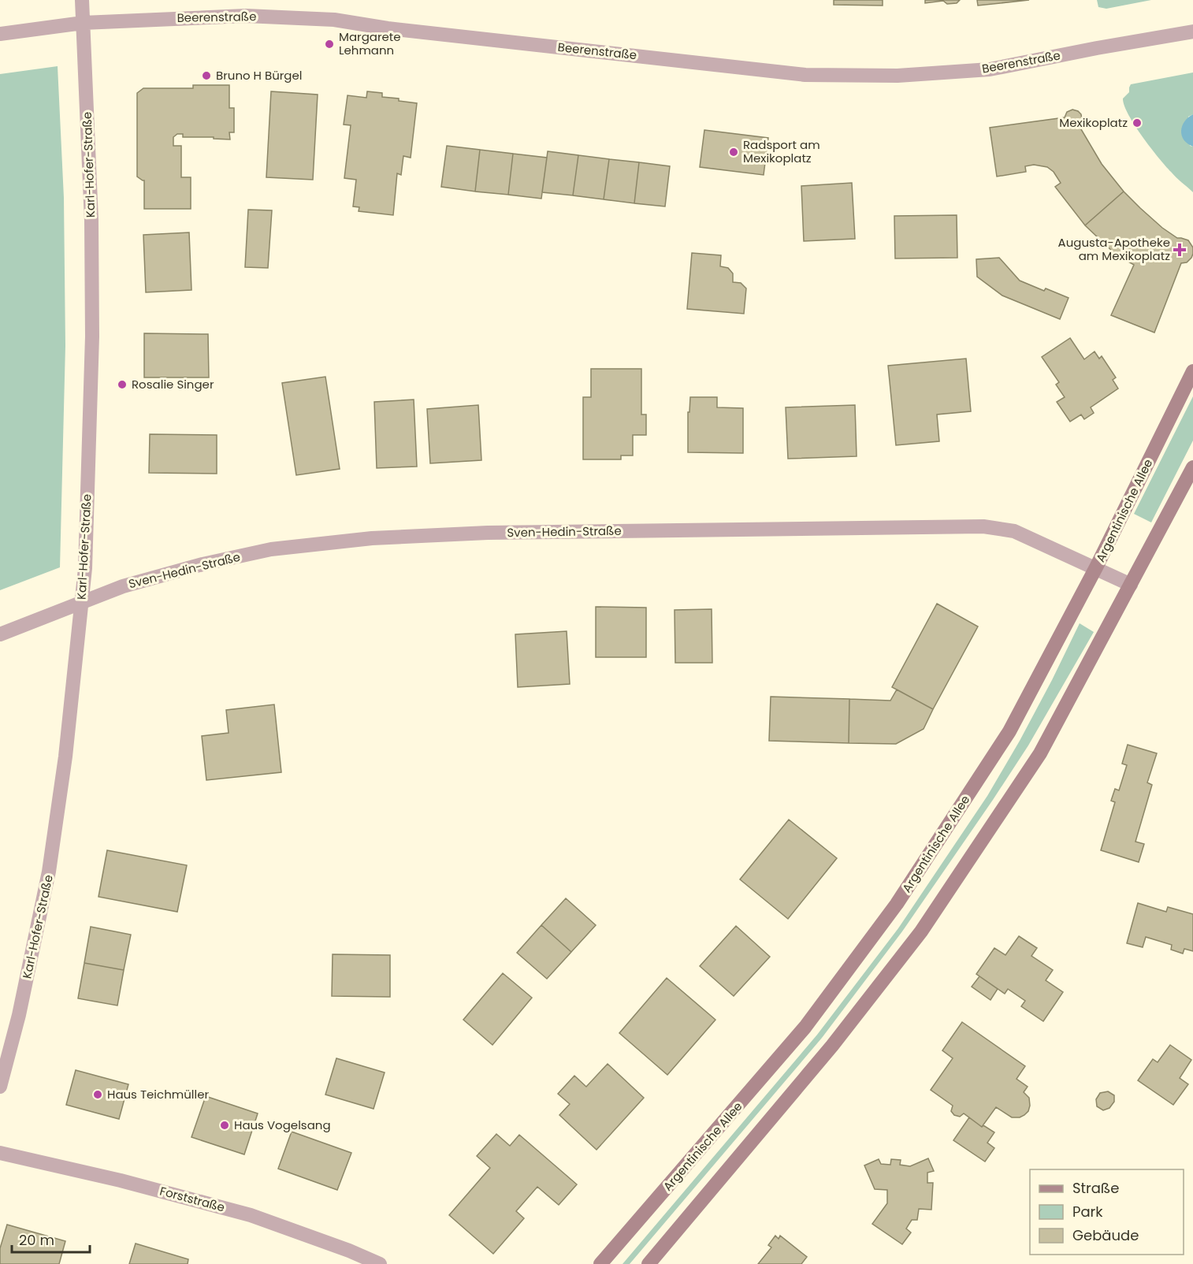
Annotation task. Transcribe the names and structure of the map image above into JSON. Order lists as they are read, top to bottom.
{
  "streets": {
    "main road": ["Argentinische Allee"],
    "street": [
      "Beerenstraße",
      "Karl-Hofer-Straße",
      "Sven-Hedin-Straße",
      "Forststraße"
    ]
  },
  "crossings": [
    ["Beerenstraße", "Karl-Hofer-Straße"],
    ["Karl-Hofer-Straße", "Sven-Hedin-Straße"],
    ["Argentinische Allee", "Sven-Hedin-Straße"]
  ],
  "places": {
    "other": [
      "Margarete Lehmann",
      "Bruno H Bürgel",
      "Mexikoplatz",
      "Radsport am Mexikoplatz",
      "Rosalie Singer",
      "Haus Teichmüller",
      "Haus Vogelsang"
    ],
    "health": ["Augusta-Apotheke am Mexikoplatz"]
  },
  "legend": ["Straße", "Park", "Gebäude"],
  "scale_bar": "20 m"
}
